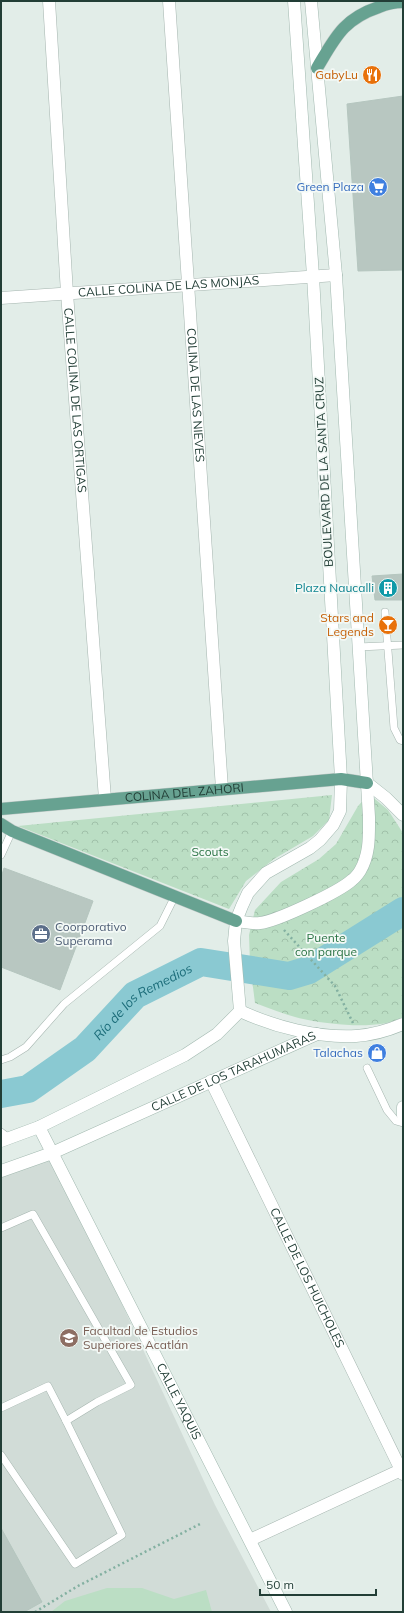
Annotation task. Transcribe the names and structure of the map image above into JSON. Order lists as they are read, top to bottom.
{
  "streets": {
    "main road": [
      "CALLE COLINA DE LAS MONJAS",
      "COLINA DE LAS NIEVES",
      "CALLE COLINA DE LAS ORTIGAS",
      "BOULEVARD DE LA SANTA CRUZ",
      "COLINA DEL ZAHORI",
      "CALLE DE LOS TARAHUMARAS",
      "CALLE DE LOS HUICHOLES",
      "CALLE YAQUIS"
    ]
  },
  "crossings": [
    ["CALLE COLINA DE LAS MONJAS", "COLINA DE LAS NIEVES"],
    ["CALLE COLINA DE LAS MONJAS", "CALLE COLINA DE LAS ORTIGAS"],
    ["CALLE COLINA DE LAS MONJAS", "BOULEVARD DE LA SANTA CRUZ"],
    ["COLINA DE LAS NIEVES", "COLINA DEL ZAHORI"],
    ["CALLE COLINA DE LAS ORTIGAS", "COLINA DEL ZAHORI"],
    ["BOULEVARD DE LA SANTA CRUZ", "COLINA DEL ZAHORI"],
    ["BOULEVARD DE LA SANTA CRUZ", "CALLE DE LOS TARAHUMARAS"],
    ["CALLE DE LOS TARAHUMARAS", "CALLE DE LOS HUICHOLES"],
    ["CALLE DE LOS TARAHUMARAS", "CALLE YAQUIS"]
  ],
  "water": ["Río de los Remedios"],
  "parks": ["Scouts", "Puente con parque"],
  "places": {
    "restaurant": ["GabyLu"],
    "supermarket": ["Green Plaza"],
    "building": ["Plaza Naucalli"],
    "bar": ["Stars and Legends"],
    "office": ["Coorporativo Superama"],
    "shop": ["Talachas"],
    "school or university": ["Facultad de Estudios Superiores Acatlán"]
  },
  "scale_bar": "50 m"
}
